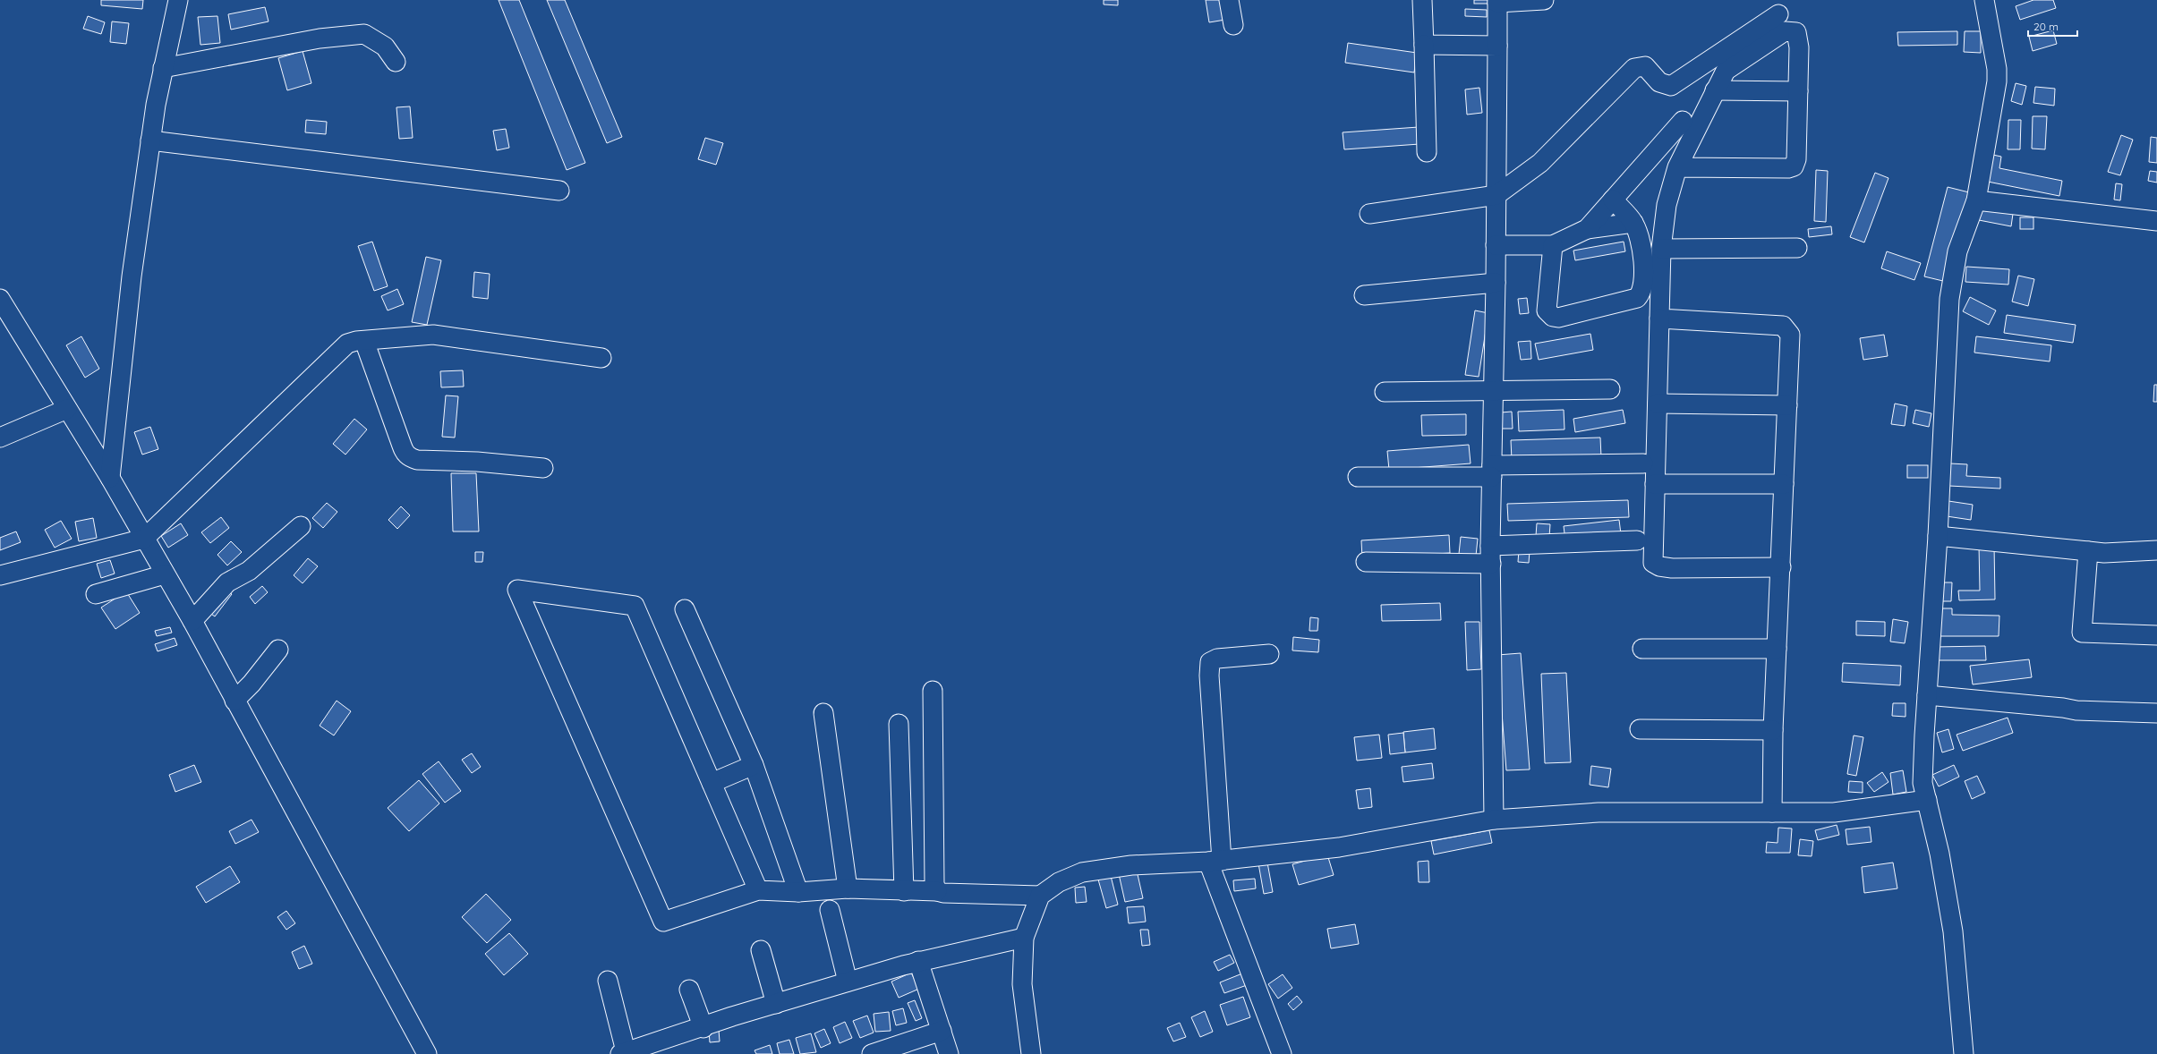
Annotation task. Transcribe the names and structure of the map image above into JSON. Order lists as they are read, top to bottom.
{
  "scale_bar": "20 m"
}
